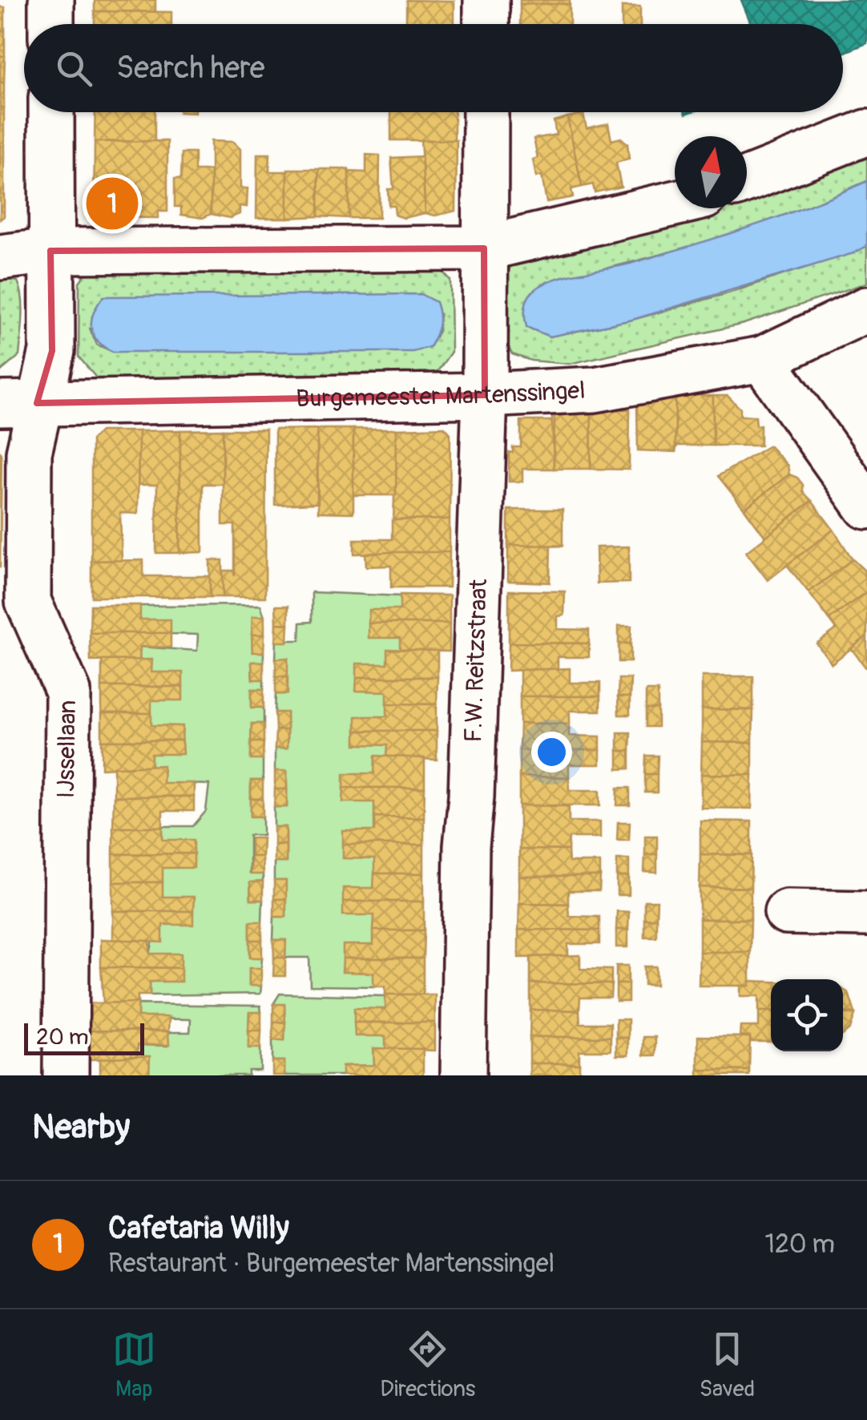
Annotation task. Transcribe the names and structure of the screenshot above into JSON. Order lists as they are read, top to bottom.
{
  "streets": {
    "street": ["Burgemeester Martenssingel", "F.W. Reitzstraat", "IJssellaan"]
  },
  "crossings": [
    ["Burgemeester Martenssingel", "F.W. Reitzstraat"],
    ["Burgemeester Martenssingel", "IJssellaan"]
  ],
  "scale_bar": "20 m",
  "north": "top",
  "page": {
    "search": "Search here",
    "pins": "1",
    "scale": "20 m",
    "heading": "Nearby",
    "list": [
      {
        "mark": "1",
        "name": "Cafetaria Willy",
        "note": "Restaurant · Burgemeester Martenssingel",
        "value": "120 m"
      }
    ],
    "nav": ["Map", "Directions", "Saved"]
  }
}
